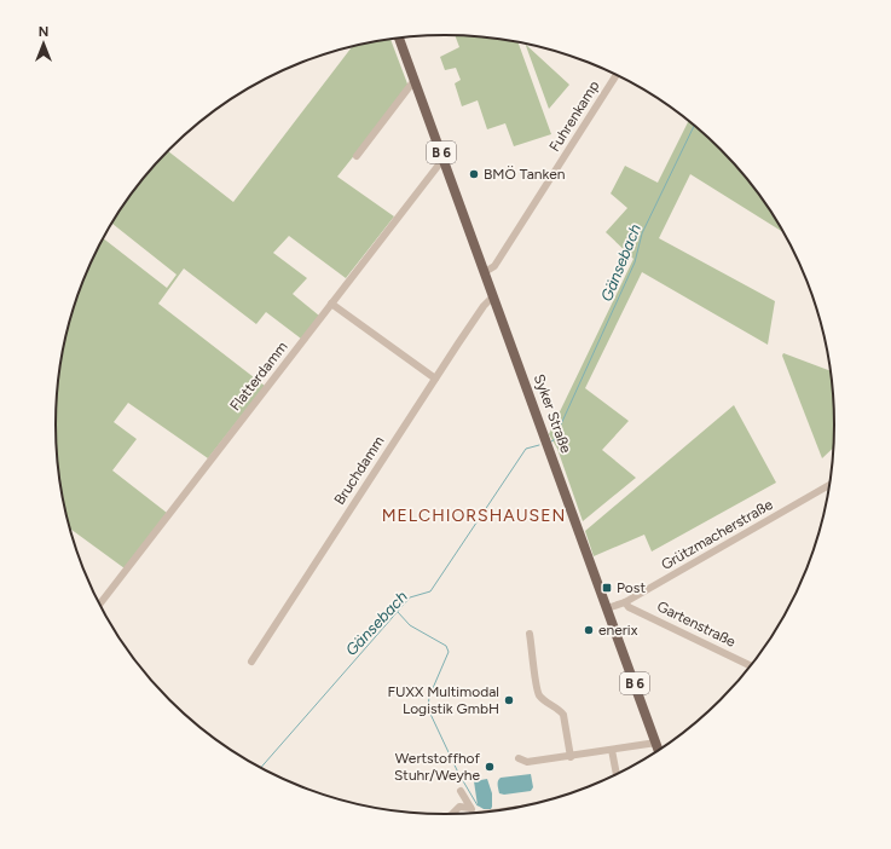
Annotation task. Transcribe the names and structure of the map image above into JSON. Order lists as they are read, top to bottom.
{
  "streets": {
    "main road": ["B 6", "Syker Straße"],
    "street": [
      "Fuhrenkamp",
      "Flatterdamm",
      "Bruchdamm",
      "Grützmacherstraße",
      "Gartenstraße"
    ]
  },
  "crossings": [
    ["Fuhrenkamp", "Syker Straße"],
    ["Flatterdamm", "Syker Straße"],
    ["Syker Straße", "Bruchdamm"],
    ["Syker Straße", "Grützmacherstraße"],
    ["Grützmacherstraße", "Gartenstraße"]
  ],
  "districts": ["MELCHIORSHAUSEN"],
  "water": ["Gänsebach"],
  "places": {
    "other": [
      "BMÖ Tanken",
      "enerix",
      "FUXX Multimodal Logistik GmbH",
      "Wertstoffhof Stuhr/Weyhe"
    ],
    "transit": ["Post"]
  },
  "north": "top"
}
